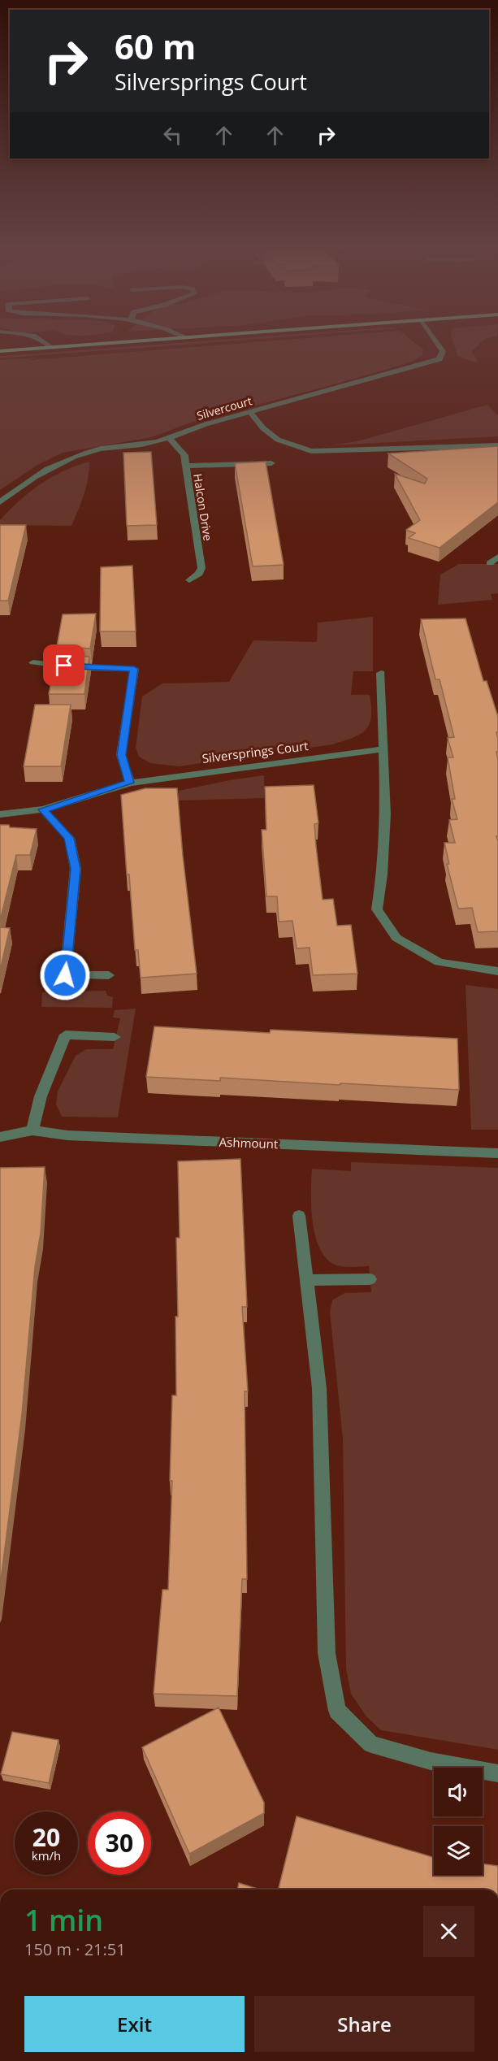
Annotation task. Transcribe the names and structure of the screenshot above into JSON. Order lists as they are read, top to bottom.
{
  "streets": {
    "street": [
      "Silvercourt",
      "Halcon Drive",
      "Silversprings Court",
      "Ashmount"
    ]
  },
  "crossings": [
    ["Silvercourt", "Halcon Drive"]
  ],
  "page": {
    "turn": ["60 m", "Silversprings Court"],
    "speed": "20 km/h",
    "limit": "30",
    "heading": ["1 min", "150 m · 21:51"],
    "buttons": ["Exit", "Share"]
  }
}
